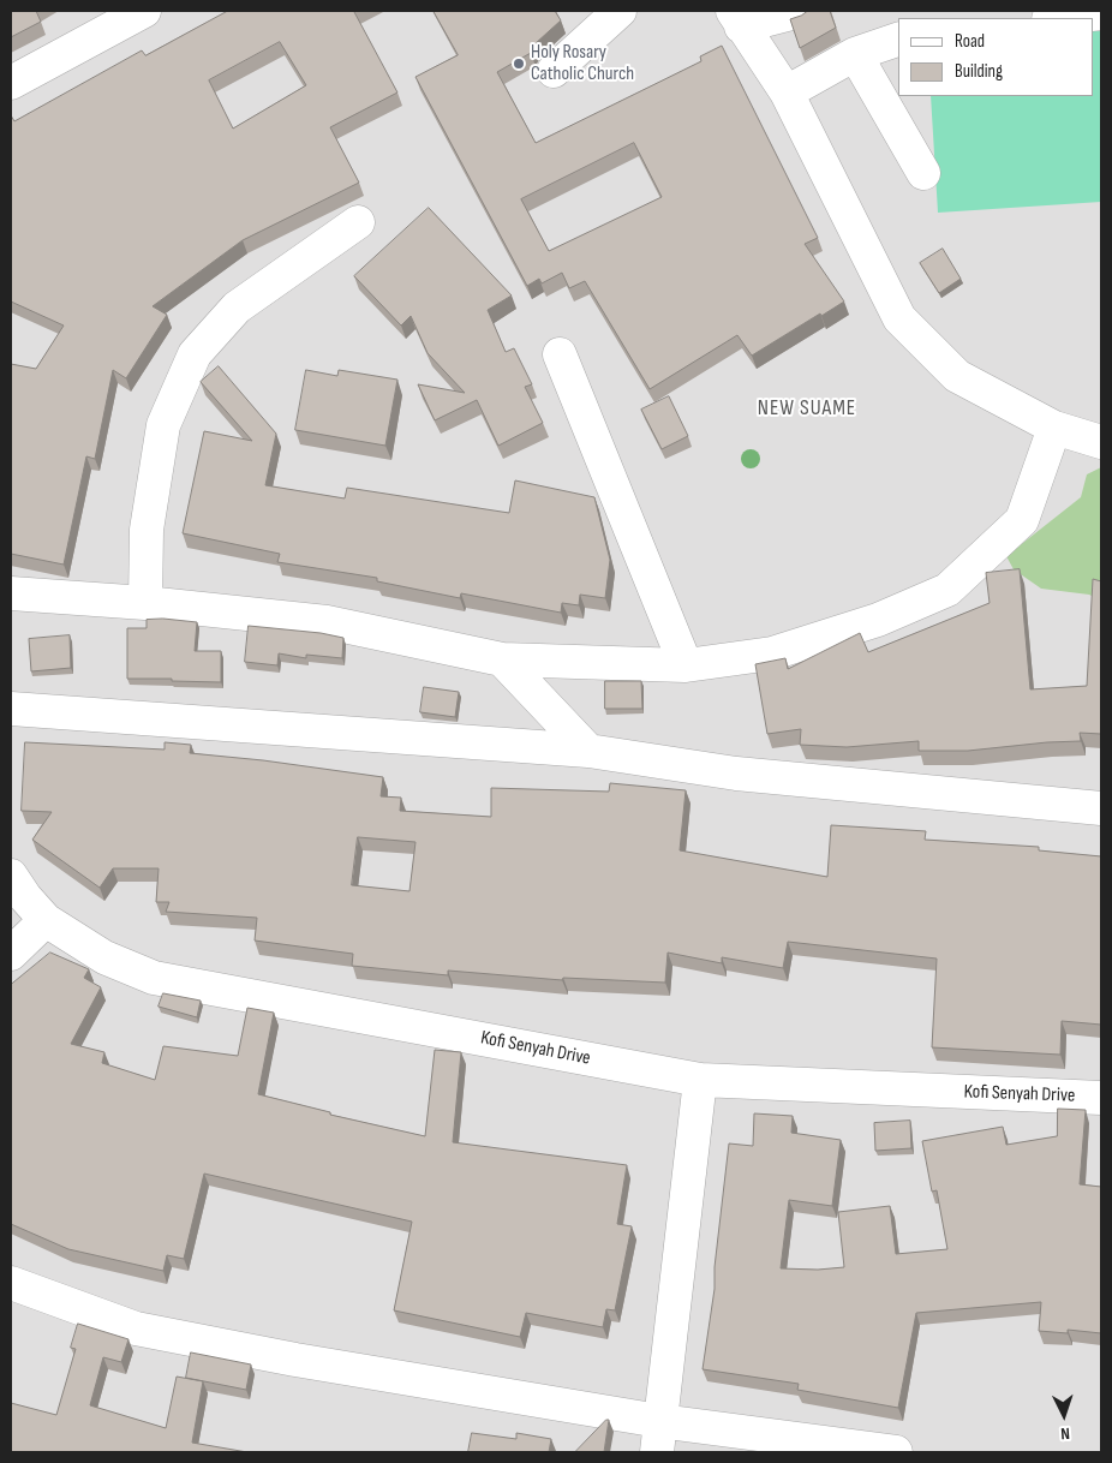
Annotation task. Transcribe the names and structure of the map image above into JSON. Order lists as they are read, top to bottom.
{
  "streets": {
    "street": ["Kofi Senyah Drive"]
  },
  "districts": ["NEW SUAME"],
  "places": ["Holy Rosary Catholic Church"],
  "legend": ["Road", "Building"],
  "north": "bottom"
}
